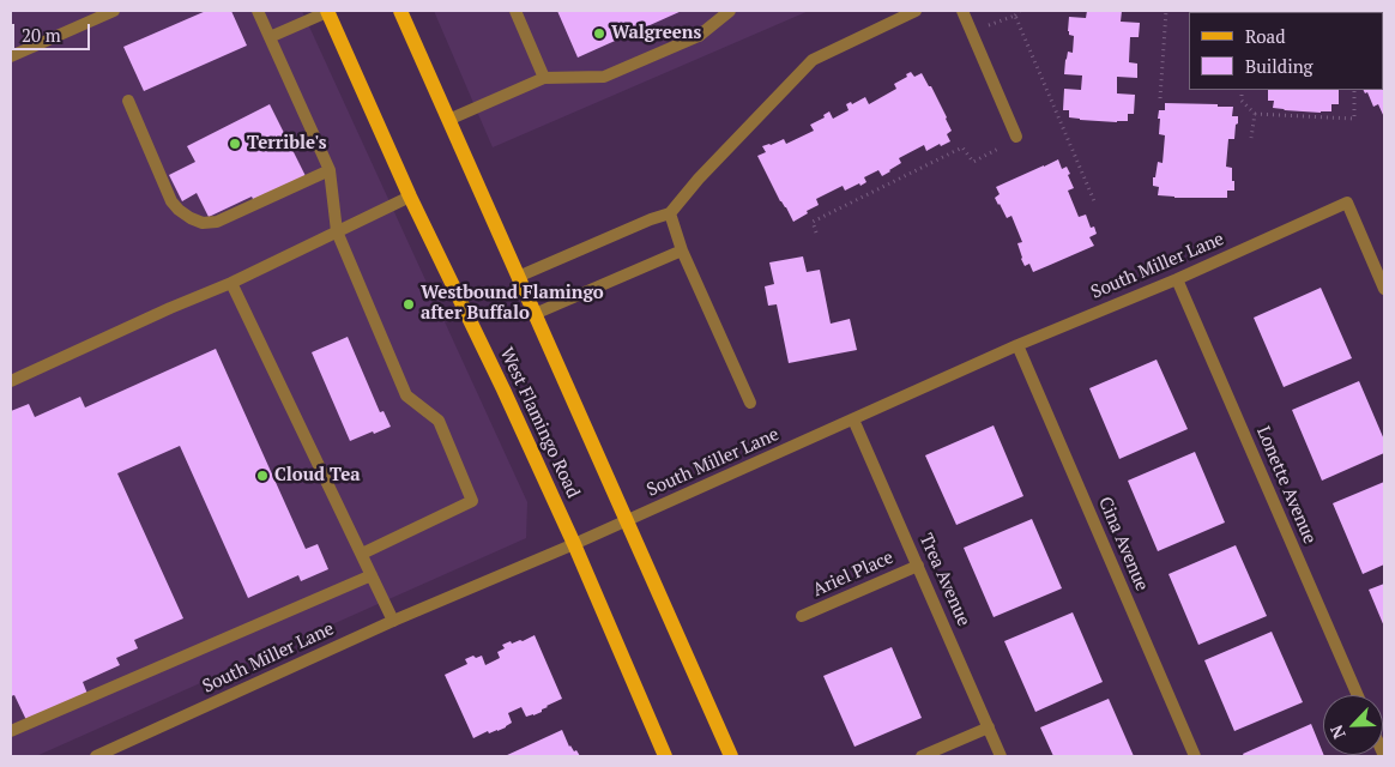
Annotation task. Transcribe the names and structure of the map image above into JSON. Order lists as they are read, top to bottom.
{
  "streets": {
    "main road": ["West Flamingo Road"],
    "street": [
      "South Miller Lane",
      "Lonette Avenue",
      "Cina Avenue",
      "Ariel Place",
      "Trea Avenue"
    ]
  },
  "crossings": [
    ["South Miller Lane", "West Flamingo Road"],
    ["South Miller Lane", "Lonette Avenue"],
    ["South Miller Lane", "Cina Avenue"],
    ["South Miller Lane", "Trea Avenue"],
    ["Ariel Place", "Trea Avenue"]
  ],
  "places": [
    "Walgreens",
    "Terrible's",
    "Westbound Flamingo after Buffalo",
    "Cloud Tea"
  ],
  "legend": ["Road", "Building"],
  "scale_bar": "20 m",
  "north": "bottom left"
}
